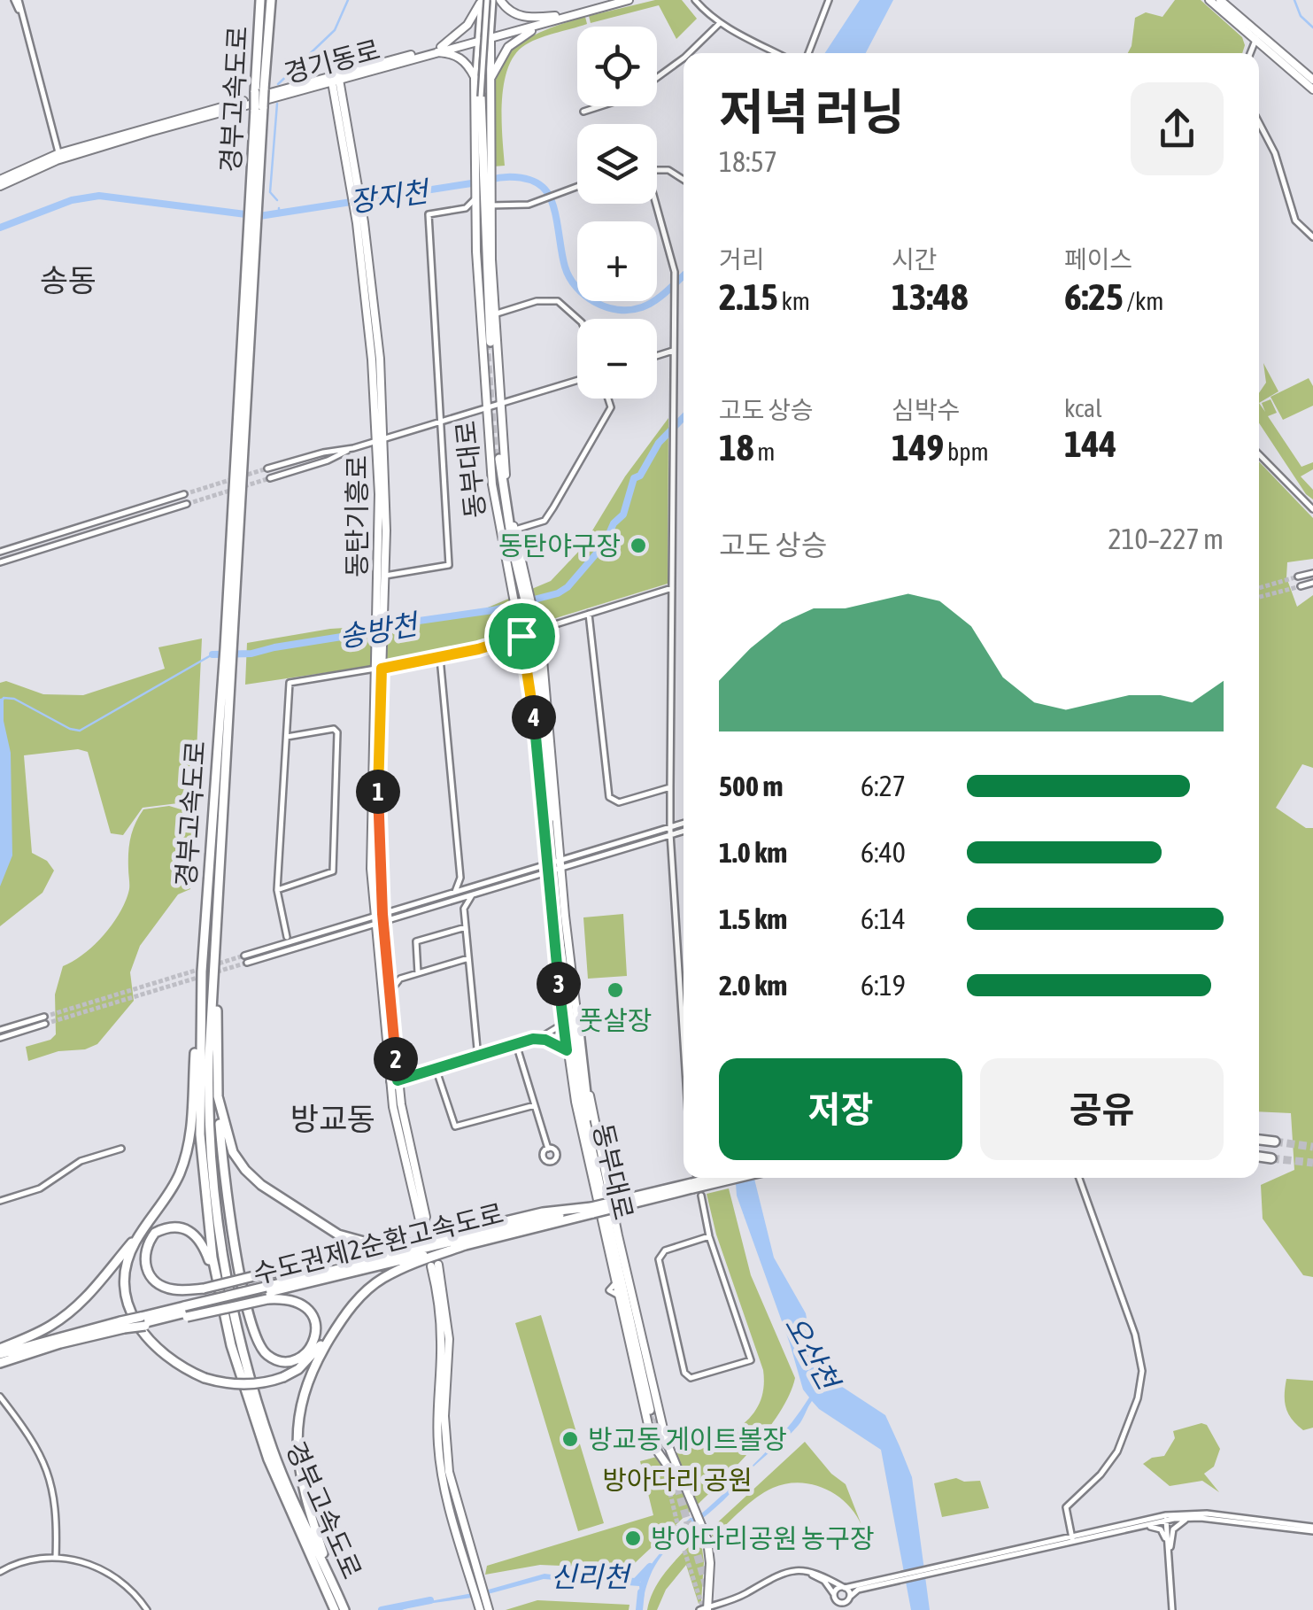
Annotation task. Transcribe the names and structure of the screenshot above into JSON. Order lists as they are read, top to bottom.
{
  "streets": {
    "highway": ["경부고속도로", "동부대로", "수도권제2순환고속도로"],
    "main road": ["경기동로", "동탄기흥로"]
  },
  "crossings": [
    ["경기동로", "동부대로"],
    ["경기동로", "동탄기흥로"]
  ],
  "districts": ["송동", "방교동"],
  "water": [
    "장지천",
    "송방천",
    "오산천",
    "신리천"
  ],
  "parks": ["방아다리 공원"],
  "places": [
    "동탄야구장",
    "풋살장",
    "방교동 게이트볼장",
    "방아다리공원 농구장"
  ],
  "page": {
    "map_buttons": ["+", "−"],
    "heading": ["저녁 러닝", "18:57"],
    "stats": [
      ["거리", "2.15 km"],
      ["시간", "13:48"],
      ["페이스", "6:25 /km"],
      ["고도 상승", "18 m"],
      ["심박수", "149 bpm"],
      ["kcal", "144"]
    ],
    "chart": ["고도 상승", "210–227 m"],
    "pins": [
      "4",
      "1",
      "3",
      "2"
    ],
    "list": [
      {
        "name": "500 m",
        "note": "6:27"
      },
      {
        "name": "1.0 km",
        "note": "6:40"
      },
      {
        "name": "1.5 km",
        "note": "6:14"
      },
      {
        "name": "2.0 km",
        "note": "6:19"
      }
    ],
    "buttons": ["저장", "공유"]
  }
}
